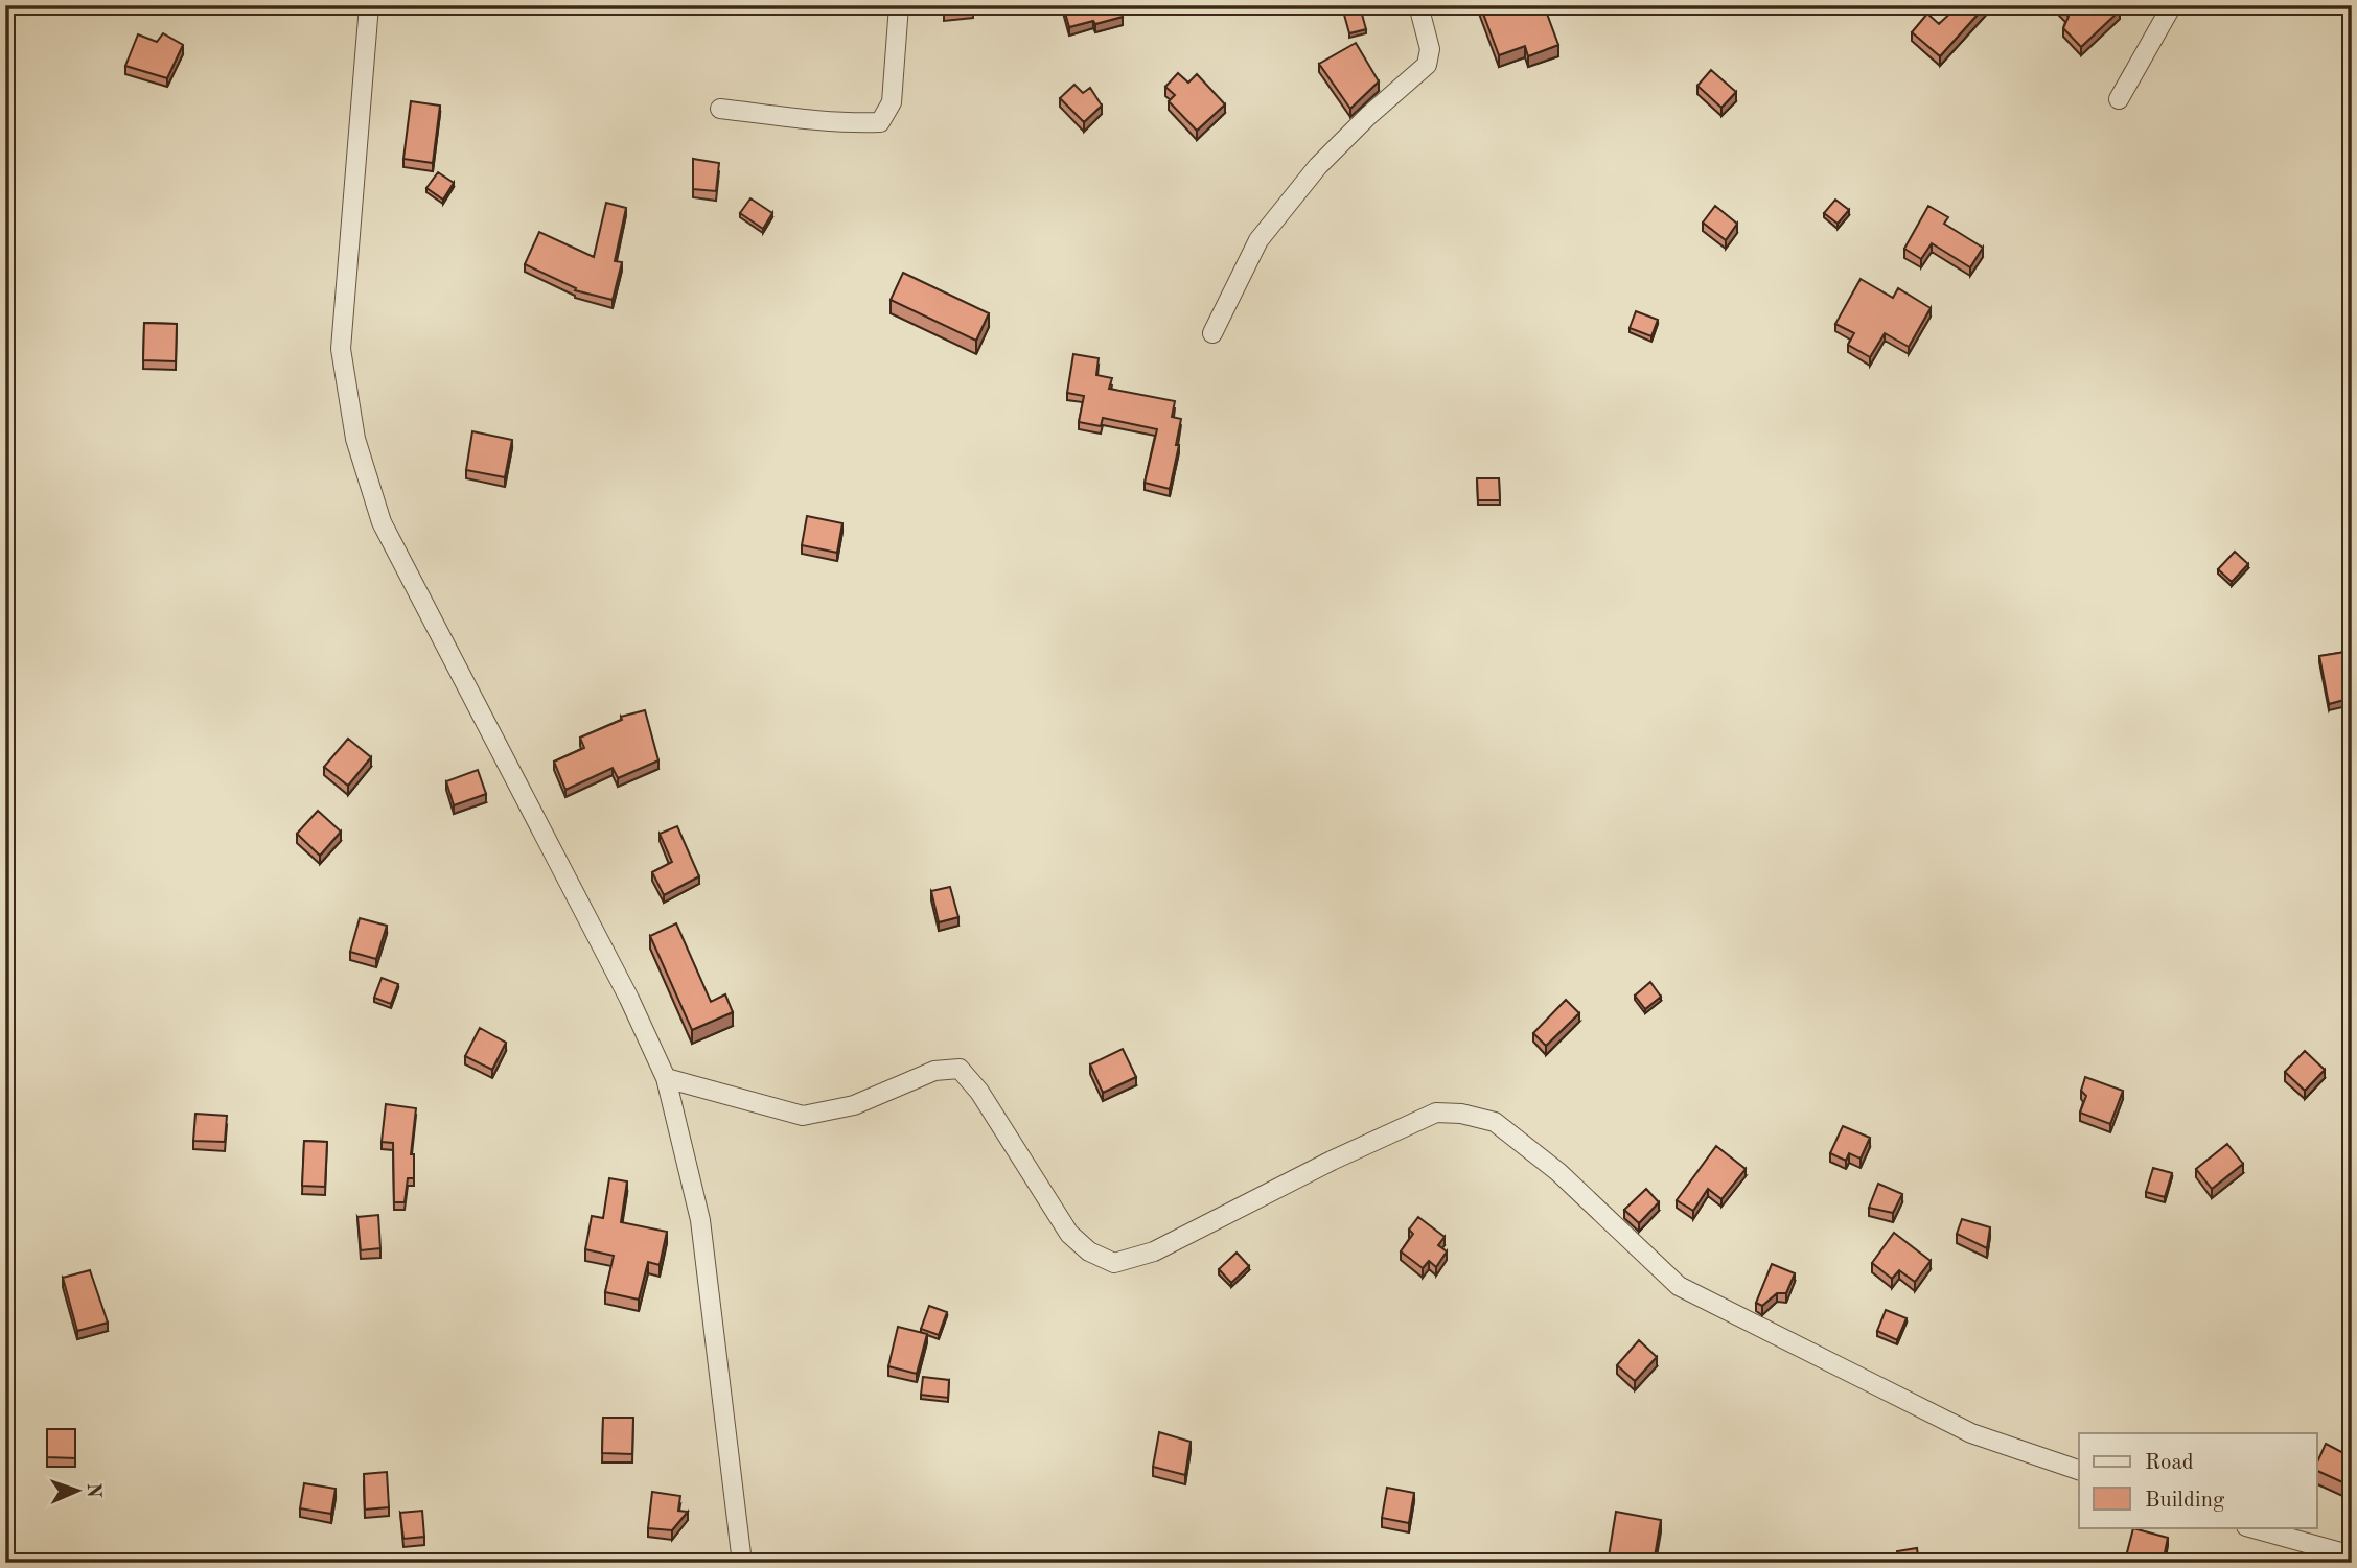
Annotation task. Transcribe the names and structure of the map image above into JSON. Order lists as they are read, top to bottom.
{
  "legend": ["Road", "Building"],
  "north": "right"
}
